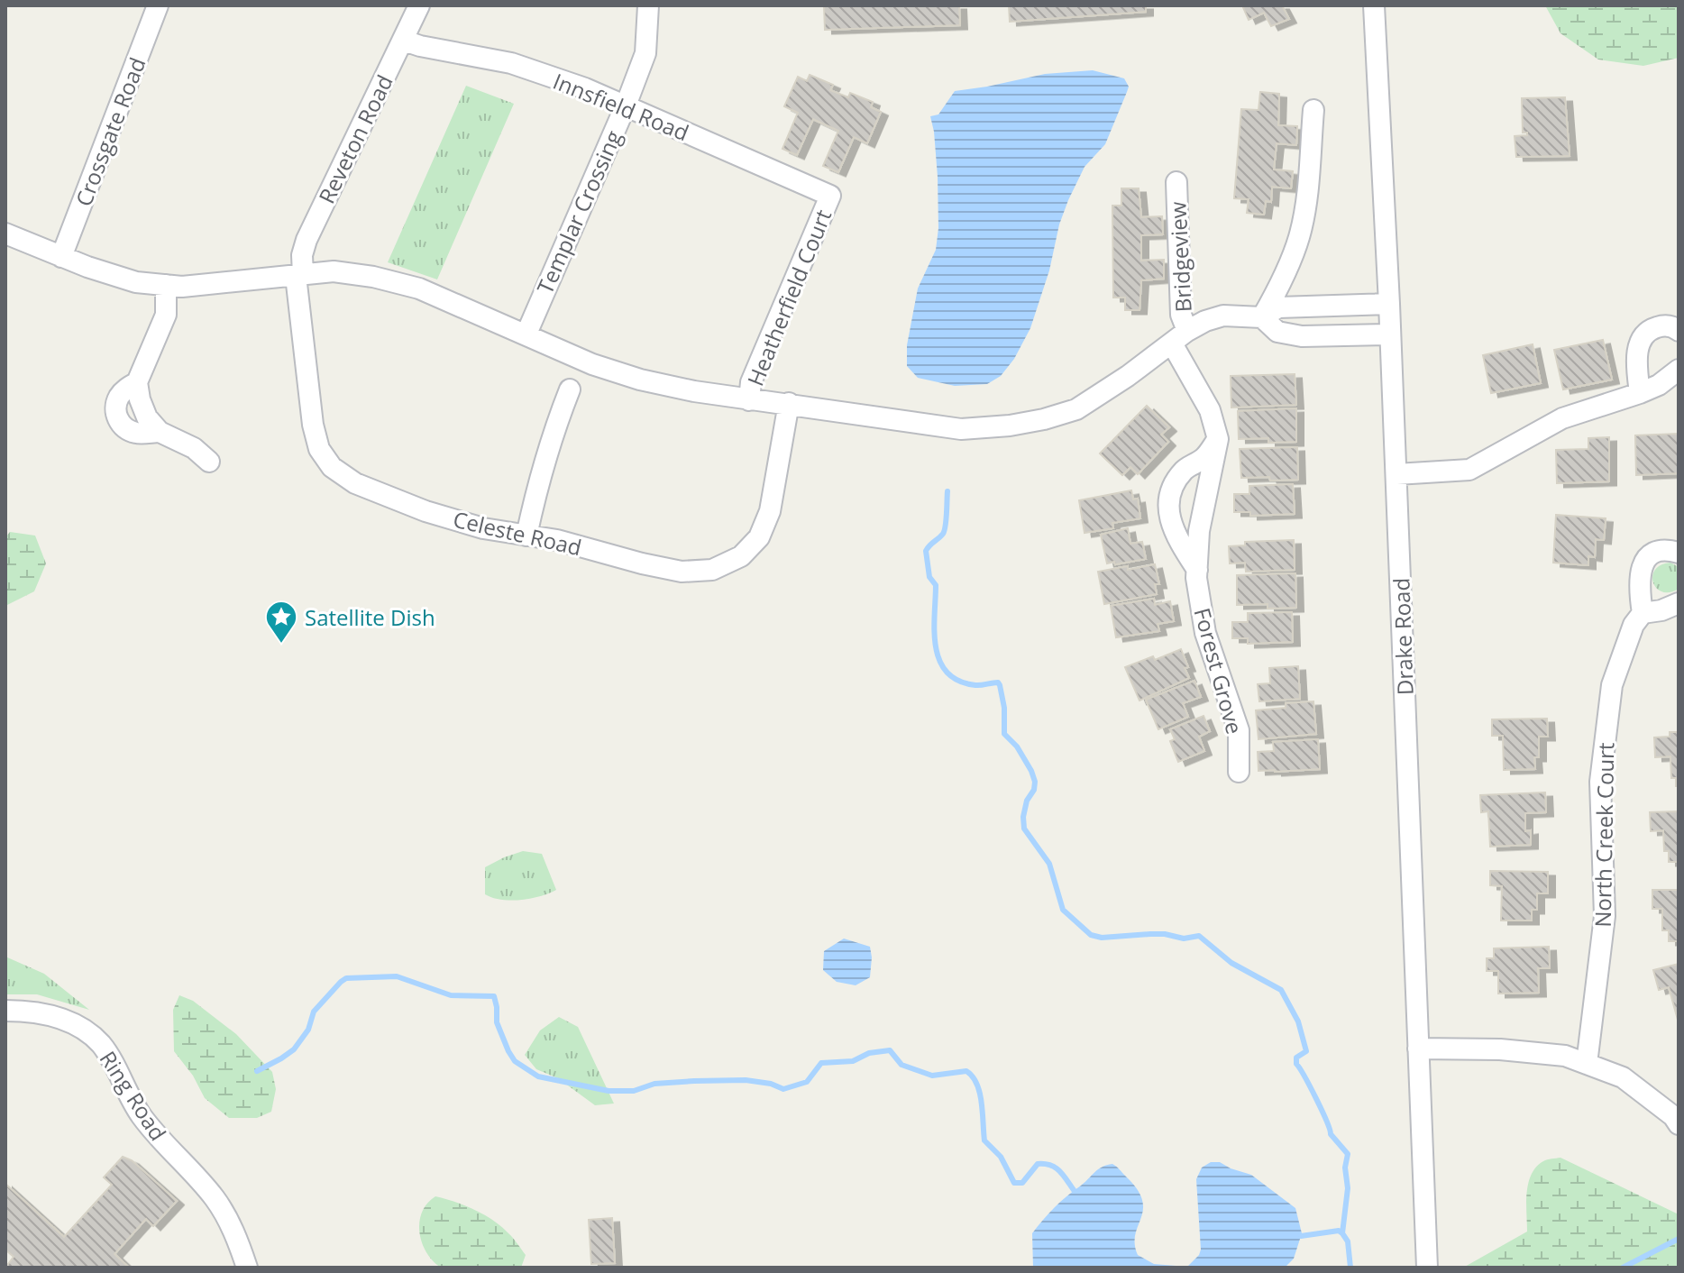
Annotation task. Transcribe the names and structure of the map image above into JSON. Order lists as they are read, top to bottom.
{
  "streets": {
    "street": [
      "Innsfield Road",
      "Crossgate Road",
      "Reveton Road",
      "Templar Crossing",
      "Bridgeview",
      "Heatherfield Court",
      "Celeste Road",
      "Drake Road",
      "Forest Grove",
      "North Creek Court",
      "Ring Road"
    ]
  },
  "crossings": [
    ["Innsfield Road", "Reveton Road"],
    ["Innsfield Road", "Templar Crossing"],
    ["Innsfield Road", "Heatherfield Court"],
    ["Reveton Road", "Celeste Road"],
    ["Bridgeview", "Forest Grove"]
  ],
  "places": {
    "place": ["Satellite Dish"]
  }
}
